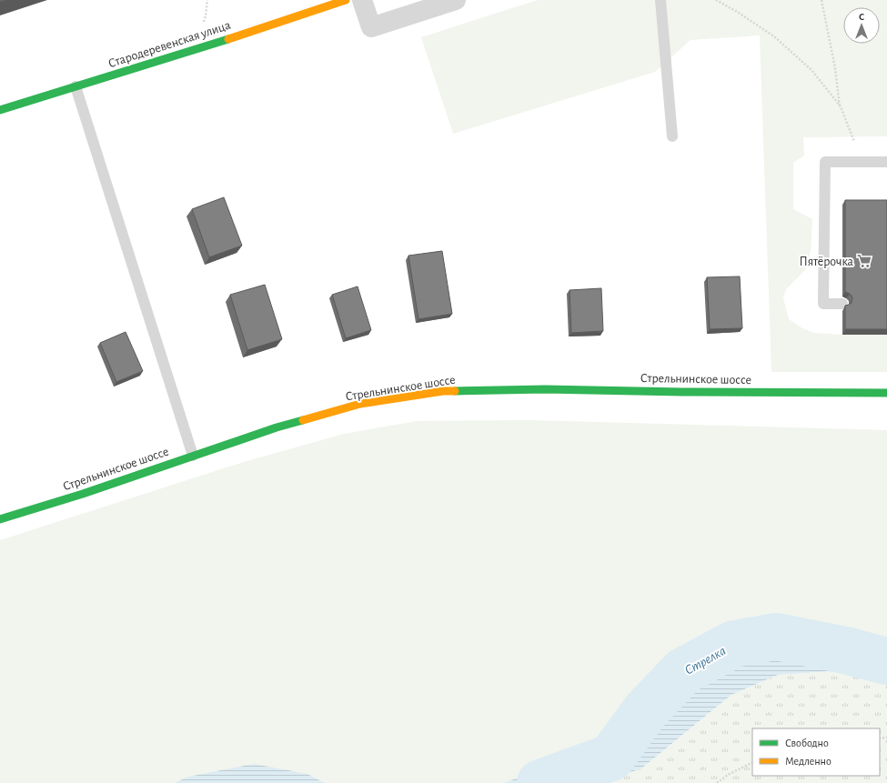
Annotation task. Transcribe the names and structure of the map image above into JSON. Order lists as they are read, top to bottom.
{
  "streets": {
    "main road": ["Стародеревенская улица", "Стрельнинское шоссе"]
  },
  "water": ["Стрелка"],
  "places": {
    "supermarket": ["Пятёрочка"]
  },
  "legend": ["Свободно", "Медленно"],
  "north": "top"
}
